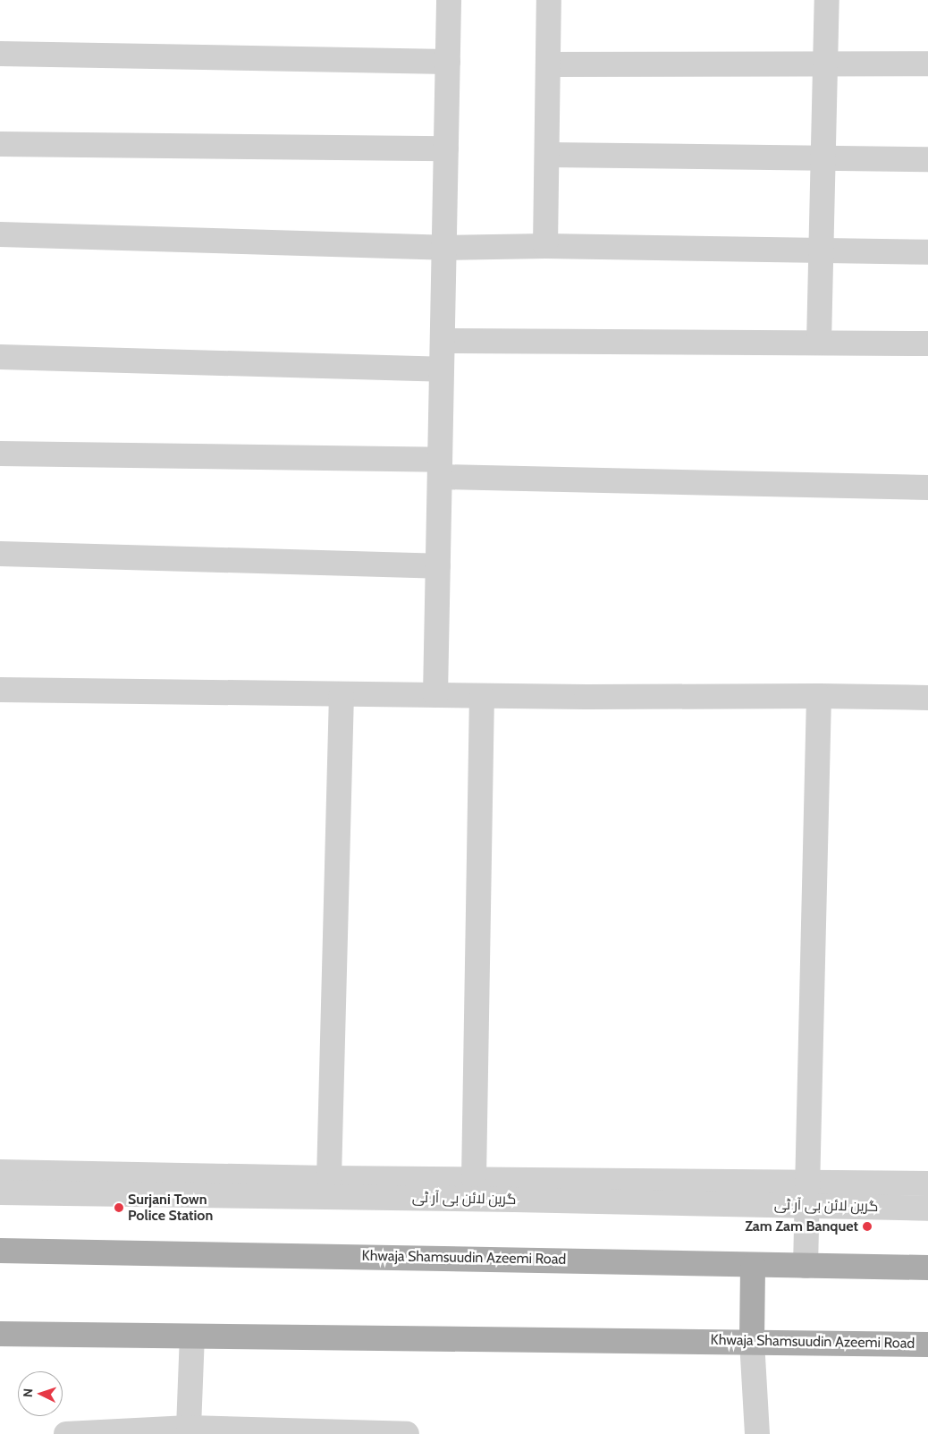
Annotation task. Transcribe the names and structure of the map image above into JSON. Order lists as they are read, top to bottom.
{
  "streets": {
    "main road": ["Khwaja Shamsuudin Azeemi Road"],
    "street": ["گرین لائن بی آر ٹی"]
  },
  "places": ["Surjani Town Police Station", "Zam Zam Banquet"],
  "north": "left"
}
